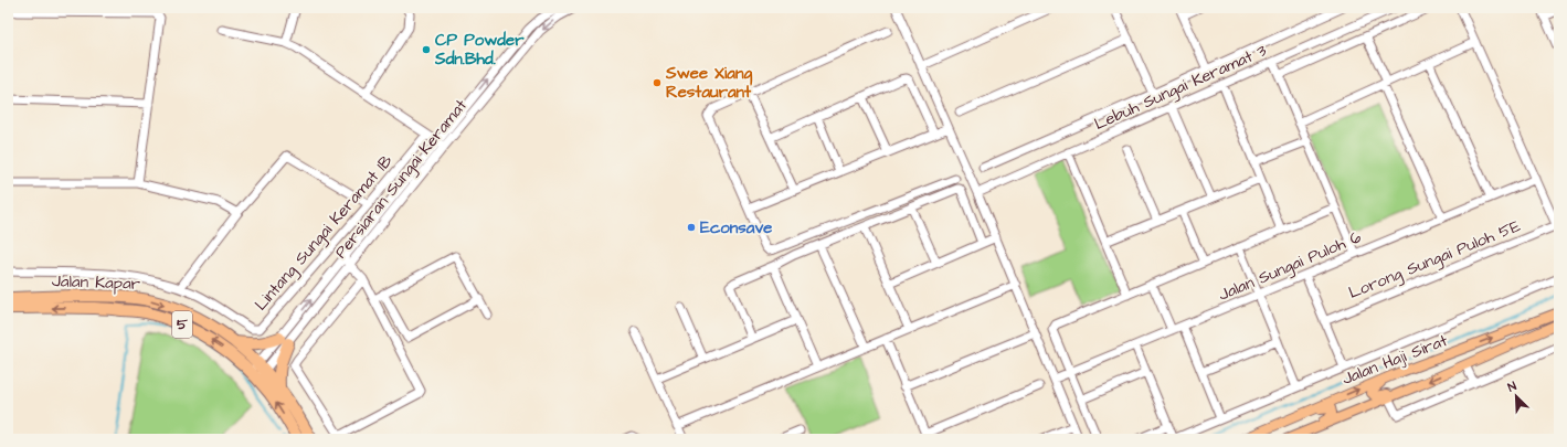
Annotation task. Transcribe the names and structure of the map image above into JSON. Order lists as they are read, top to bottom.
{
  "streets": {
    "highway": ["Jalan Kapar", "5"],
    "main road": ["Jalan Haji Sirat"],
    "street": [
      "Lebuh Sungai Keramat 3",
      "Persiaran Sungai Keramat",
      "Lintang Sungai Keramat 1B",
      "Lorong Sungai Puloh 5E",
      "Jalan Sungai Puloh 6"
    ]
  },
  "crossings": [
    ["Persiaran Sungai Keramat", "Jalan Kapar"]
  ],
  "places": ["CP Powder Sdn.Bhd.", "Swee Xiang Restaurant", "Econsave"],
  "north": "top left"
}
